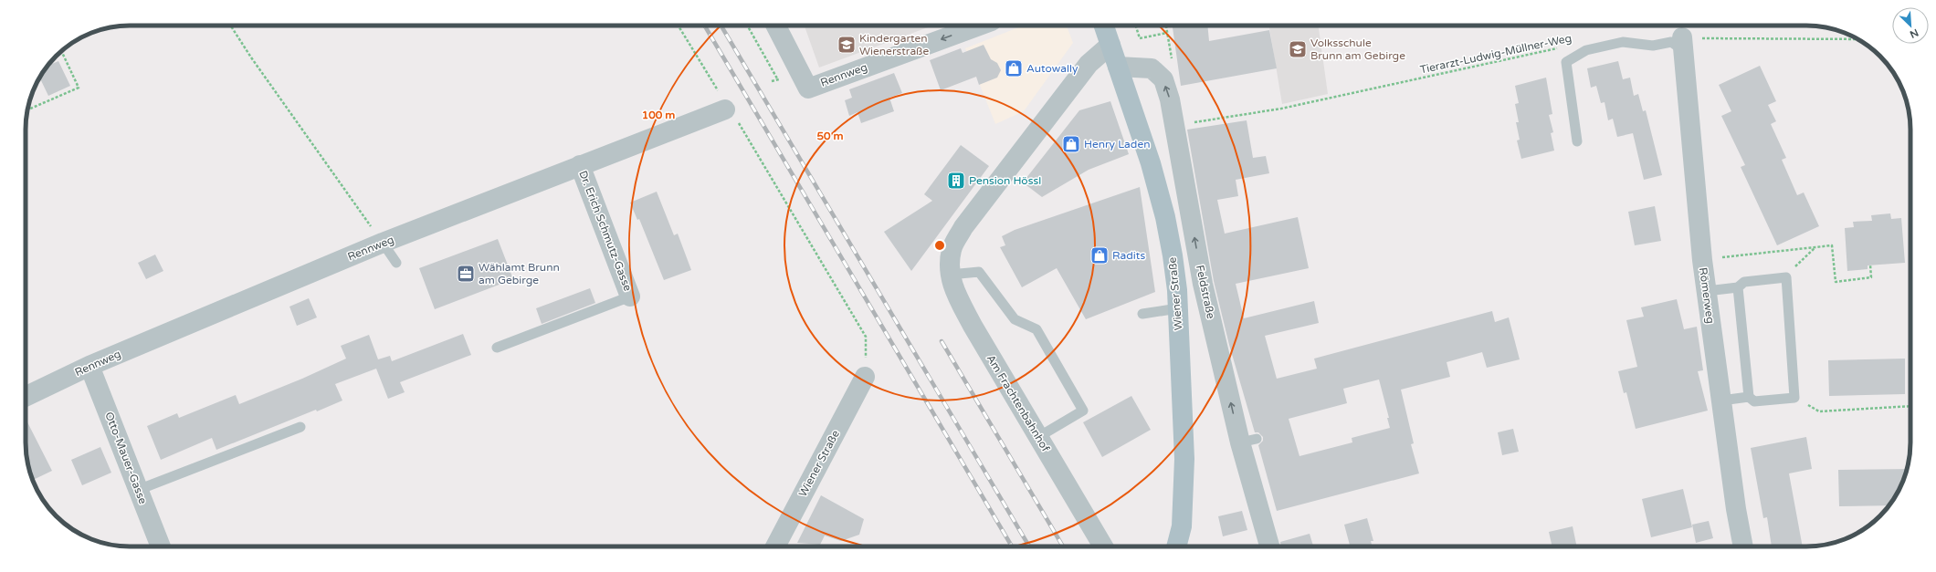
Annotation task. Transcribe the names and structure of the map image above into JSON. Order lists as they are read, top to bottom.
{
  "streets": {
    "main road": ["Wiener Straße"],
    "street": [
      "Rennweg",
      "Dr. Erich Schmutz-Gasse",
      "Feldstraße",
      "Römerweg",
      "Am Frachtenbahnhof",
      "Otto-Mauer-Gasse"
    ],
    "path": ["Tierarzt-Ludwig-Müllner-Weg"]
  },
  "crossings": [
    ["Tierarzt-Ludwig-Müllner-Weg", "Feldstraße"],
    ["Rennweg", "Dr. Erich Schmutz-Gasse"],
    ["Rennweg", "Otto-Mauer-Gasse"],
    ["Feldstraße", "Wiener Straße"],
    ["Wiener Straße", "Am Frachtenbahnhof"]
  ],
  "one_way": ["Feldstraße"],
  "places": {
    "school or university": ["Kindergarten Wienerstraße", "Volksschule Brunn am Gebirge"],
    "shop": ["Autowally", "Henry Laden", "Radits"],
    "building": ["Pension Hössl"],
    "office": ["Wählamt Brunn am Gebirge"]
  },
  "north": "bottom right",
  "rings": ["100 m", "50 m"]
}
